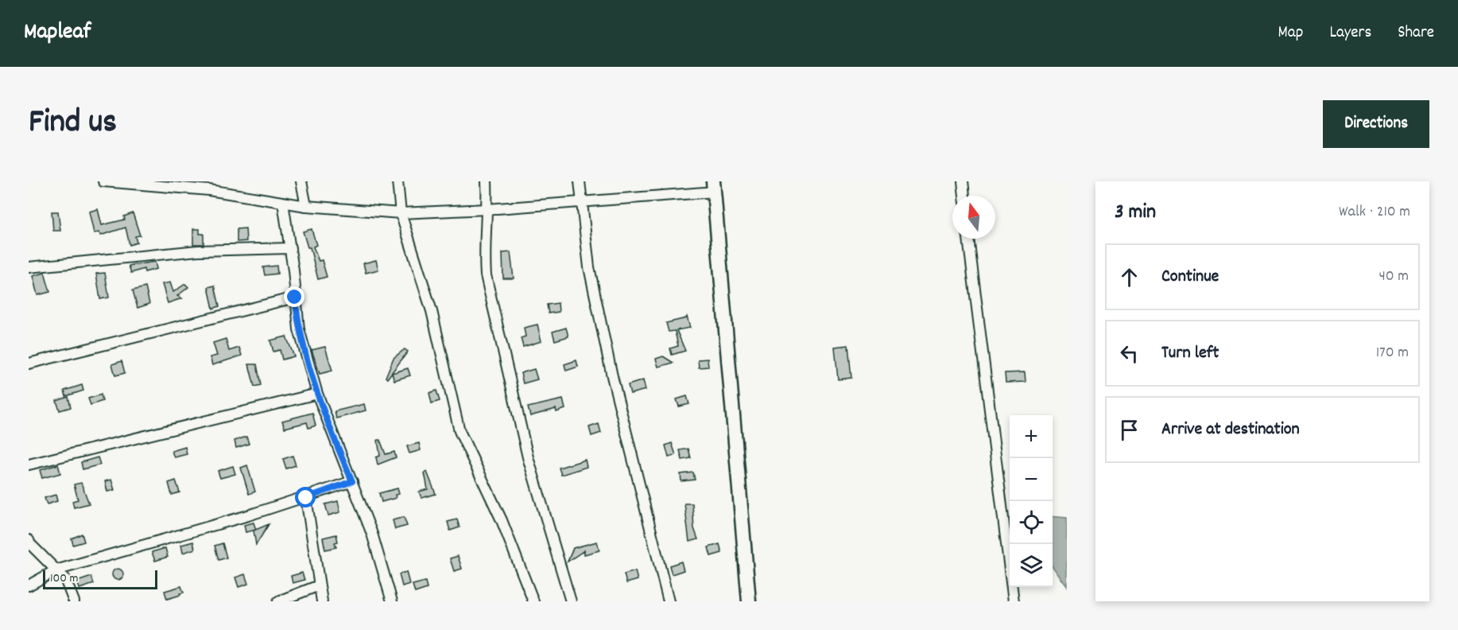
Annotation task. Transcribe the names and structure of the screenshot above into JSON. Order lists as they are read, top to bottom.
{
  "scale_bar": "100 m",
  "north": "top",
  "page": {
    "header": "Mapleaf",
    "nav": ["Map", "Layers", "Share"],
    "title": "Find us",
    "buttons": "Directions",
    "heading": ["3 min", "Walk · 210 m"],
    "list": [
      ["Continue", "40 m"],
      ["Turn left", "170 m"],
      "Arrive at destination"
    ],
    "map_buttons": ["+", "−"],
    "scale": "100 m"
  }
}
